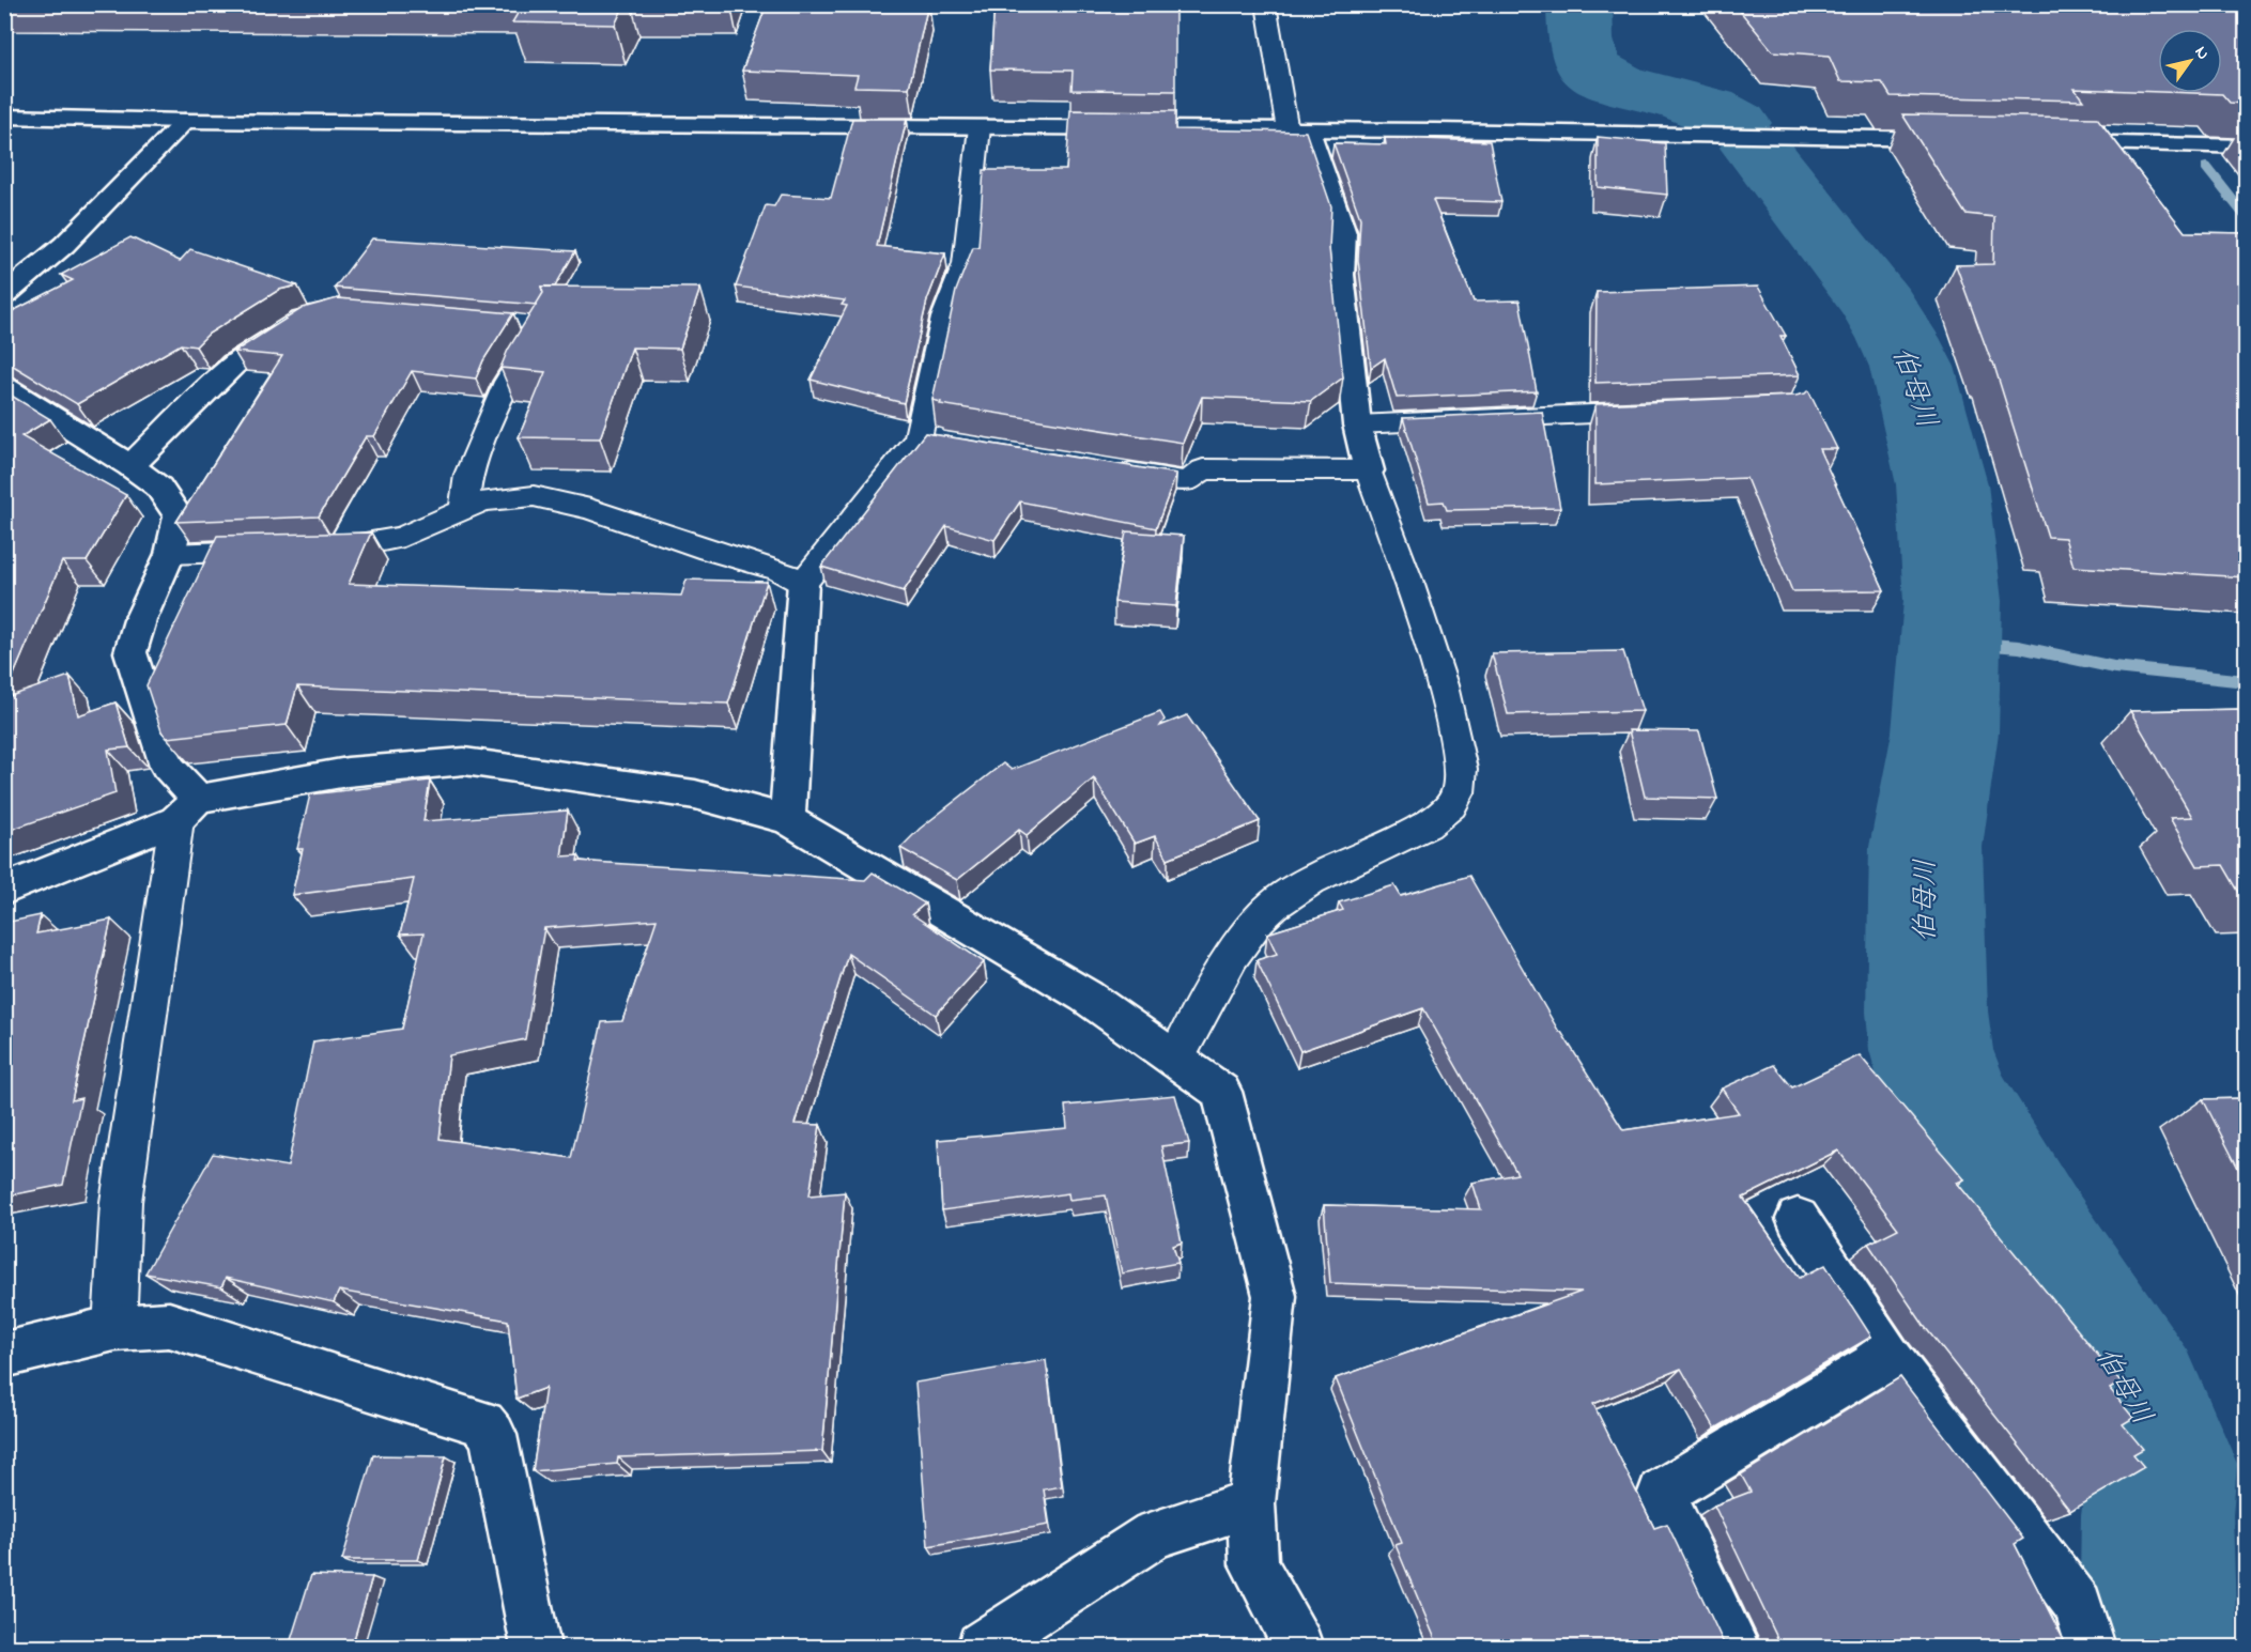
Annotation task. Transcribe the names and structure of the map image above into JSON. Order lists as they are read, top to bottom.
{
  "water": ["伯母川"],
  "north": "top right"
}
